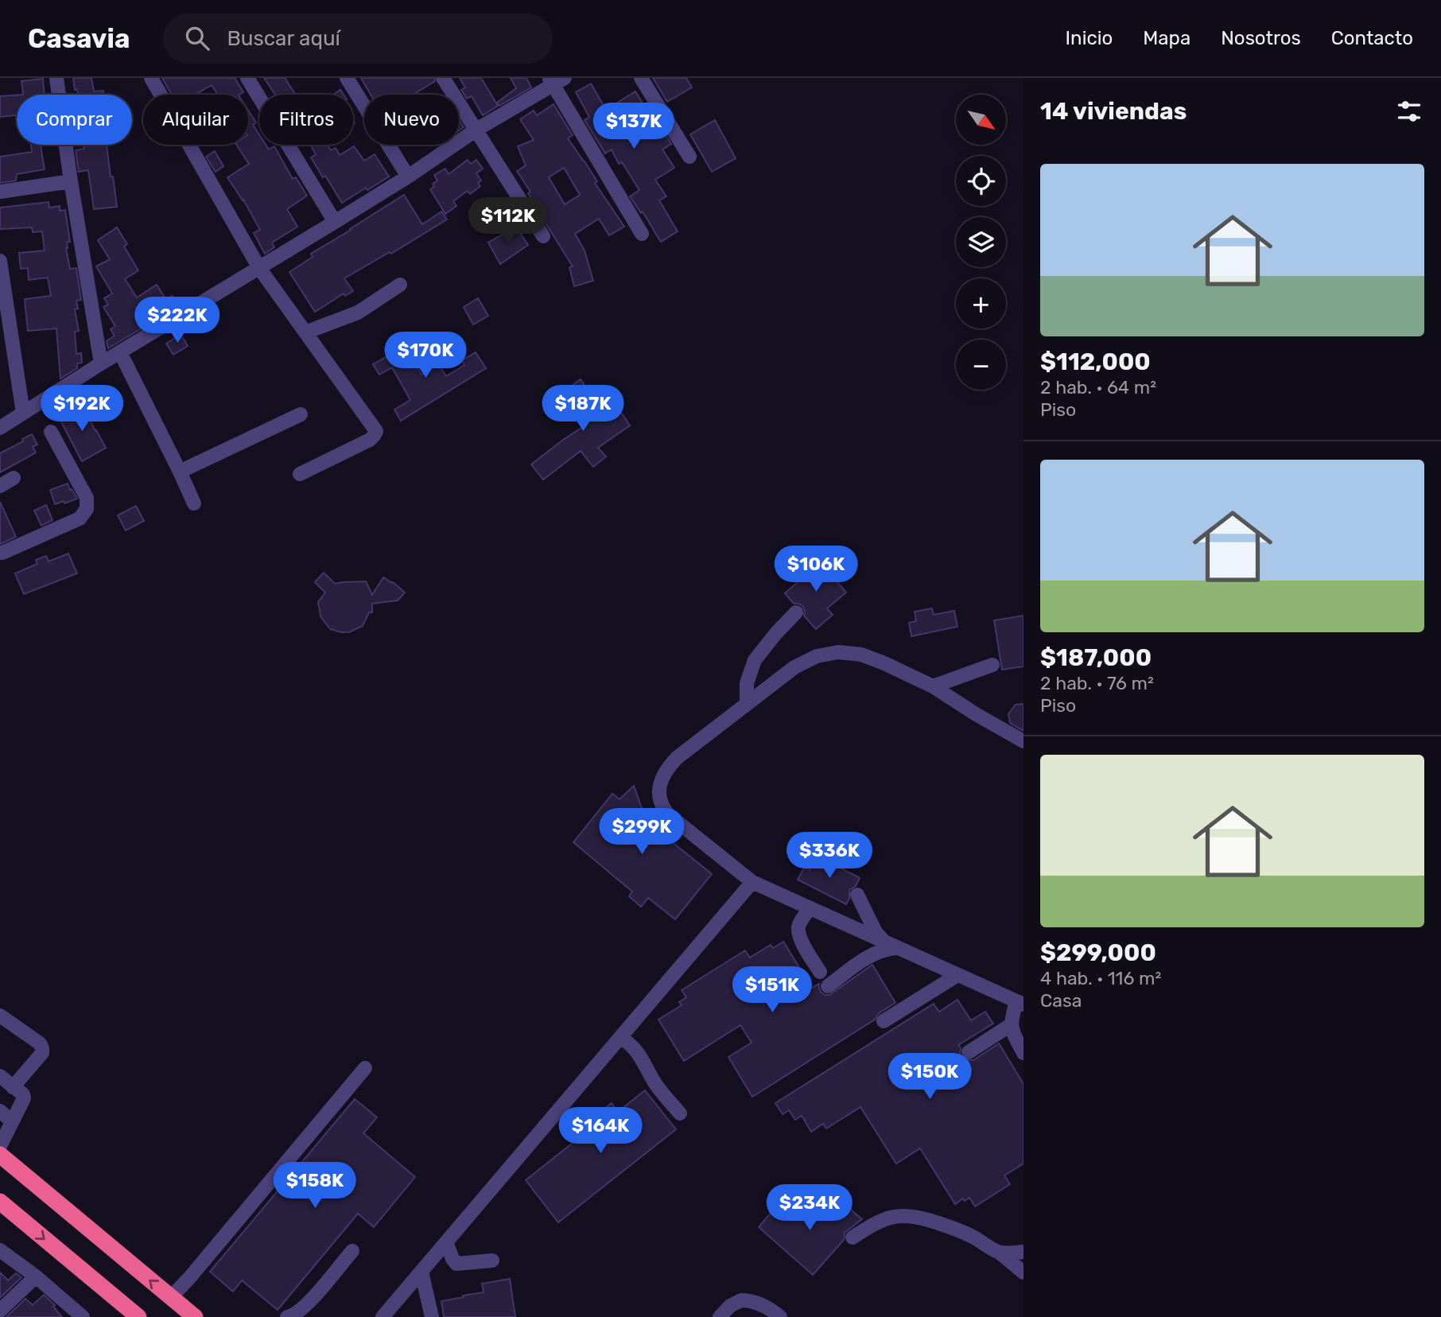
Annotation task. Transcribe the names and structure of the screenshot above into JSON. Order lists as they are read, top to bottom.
{
  "north": "bottom right",
  "page": {
    "header": "Casavia",
    "search": "Buscar aquí",
    "nav": [
      "Inicio",
      "Mapa",
      "Nosotros",
      "Contacto"
    ],
    "heading": "14 viviendas",
    "map_buttons": ["+", "−"],
    "chip": [
      "Comprar",
      "Alquilar",
      "Filtros",
      "Nuevo"
    ],
    "price": [
      "$137K",
      "$112K",
      "$222K",
      "$170K",
      "$192K",
      "$187K",
      "$106K",
      "$299K",
      "$336K",
      "$151K",
      "$150K",
      "$164K",
      "$158K",
      "$234K"
    ],
    "list": [
      {
        "name": "$112,000",
        "note": "2 hab. · 64 m² · Piso"
      },
      {
        "name": "$187,000",
        "note": "2 hab. · 76 m² · Piso"
      },
      {
        "name": "$299,000",
        "note": "4 hab. · 116 m² · Casa"
      }
    ]
  }
}
